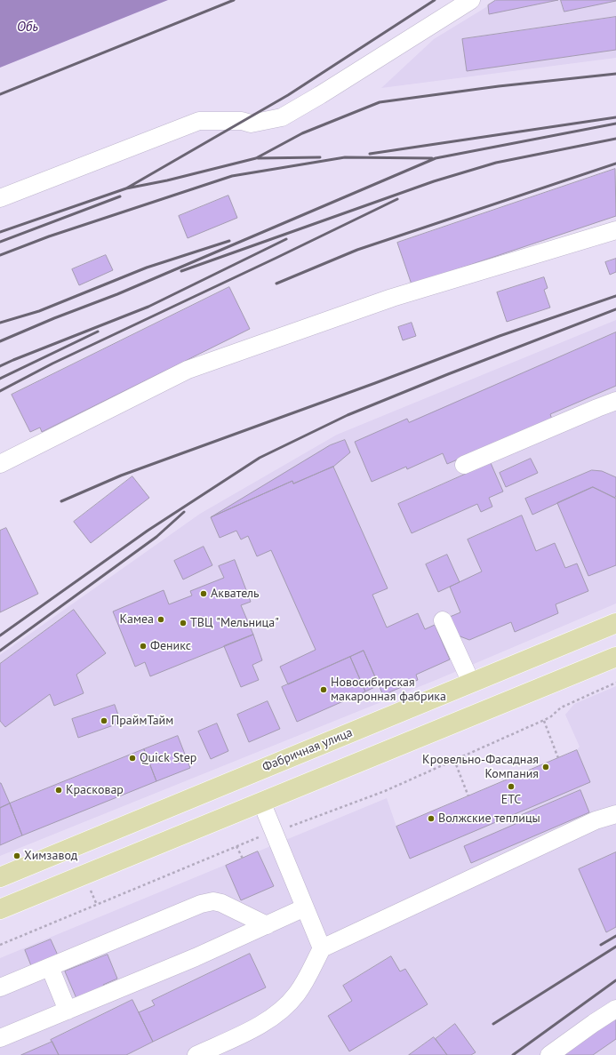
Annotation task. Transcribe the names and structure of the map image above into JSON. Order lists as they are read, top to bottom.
{
  "streets": {
    "main road": ["Фабричная улица"]
  },
  "water": ["Обь"],
  "places": [
    "Акватель",
    "Камеа",
    "ТВЦ \"Мельница\"",
    "Феникс",
    "Новосибирская макаронная фабрика",
    "ПраймТайм",
    "Quick Step",
    "Кровельно-Фасадная Компания",
    "ЕТС",
    "Красковар",
    "Волжские теплицы",
    "Химзавод"
  ]
}
